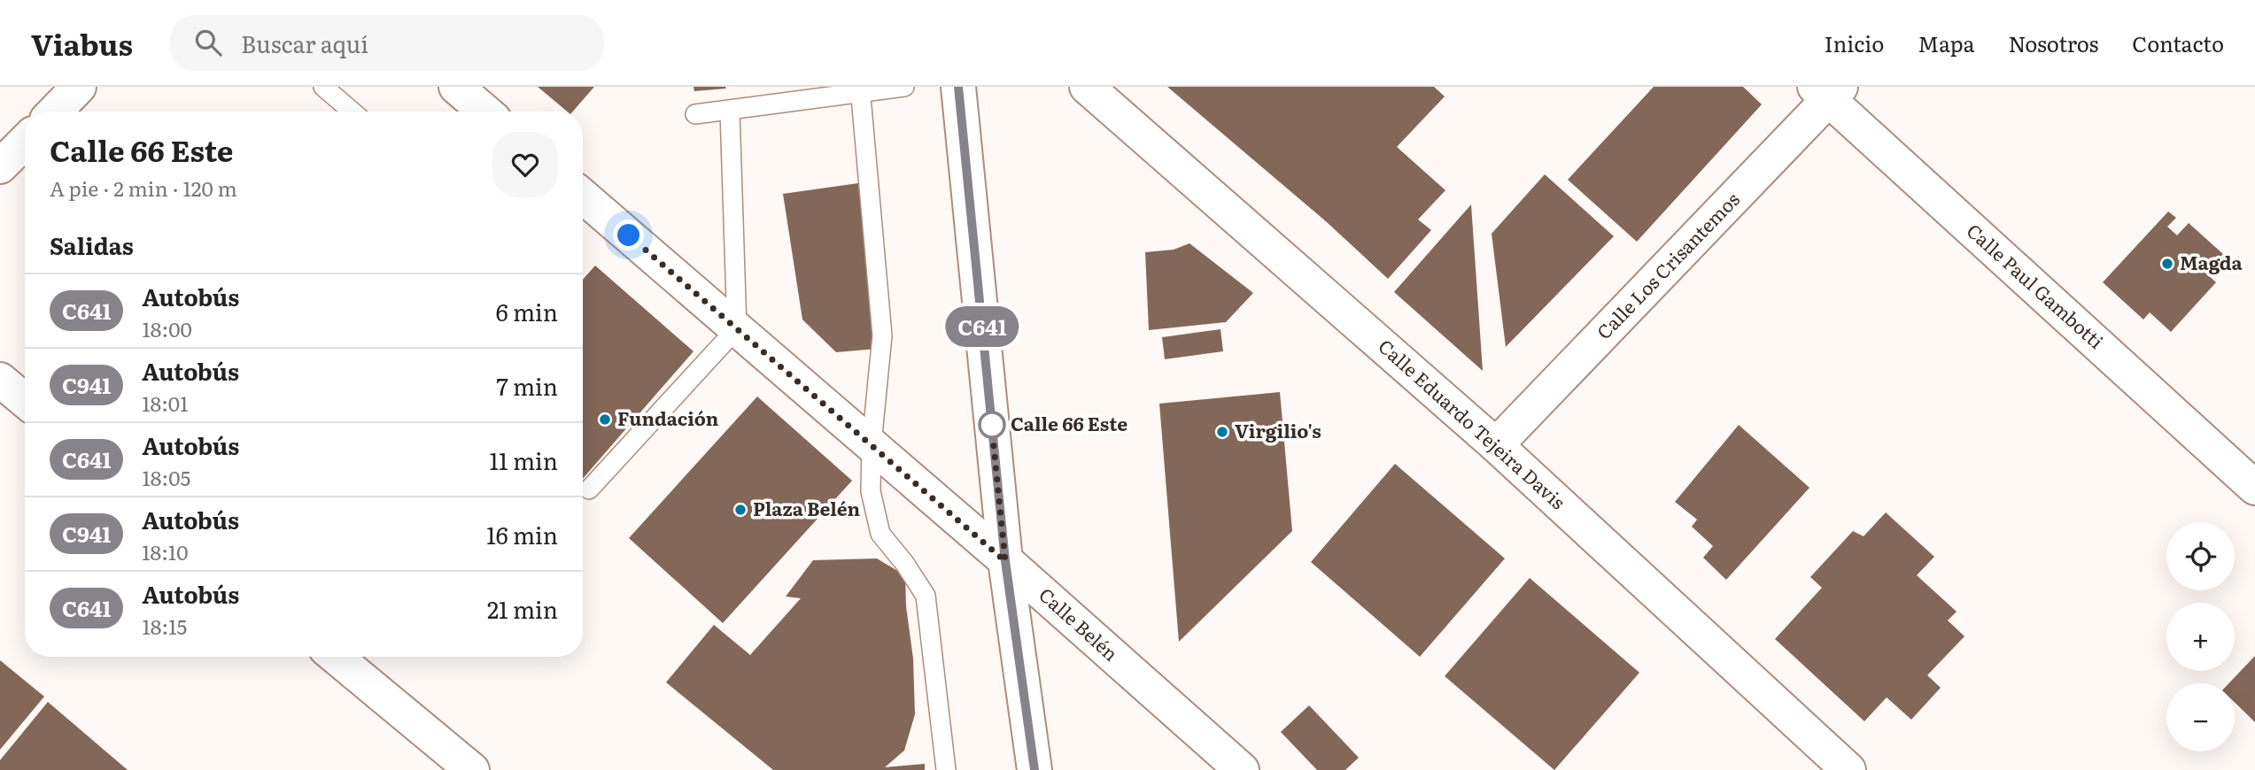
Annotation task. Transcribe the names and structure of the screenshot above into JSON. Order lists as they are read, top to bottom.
{
  "streets": {
    "street": [
      "Calle Los Crisantemos",
      "Calle Paul Gambotti",
      "Calle Eduardo Tejeira Davis",
      "Calle Belén"
    ]
  },
  "crossings": [
    ["Calle Los Crisantemos", "Calle Paul Gambotti"],
    ["Calle Los Crisantemos", "Calle Eduardo Tejeira Davis"]
  ],
  "places": [
    "Magda",
    "Fundación",
    "Calle 66 Este",
    "Virgilio's",
    "Plaza Belén"
  ],
  "lines": ["bus line C641"],
  "page": {
    "header": "Viabus",
    "search": "Buscar aquí",
    "nav": [
      "Inicio",
      "Mapa",
      "Nosotros",
      "Contacto"
    ],
    "on_map": "C641",
    "heading": [
      ["Calle 66 Este", "A pie · 2 min · 120 m"],
      "Salidas"
    ],
    "list": [
      {
        "mark": "C641",
        "name": "Autobús",
        "note": "18:00",
        "value": "6 min"
      },
      {
        "mark": "C941",
        "name": "Autobús",
        "note": "18:01",
        "value": "7 min"
      },
      {
        "mark": "C641",
        "name": "Autobús",
        "note": "18:05",
        "value": "11 min"
      },
      {
        "mark": "C941",
        "name": "Autobús",
        "note": "18:10",
        "value": "16 min"
      },
      {
        "mark": "C641",
        "name": "Autobús",
        "note": "18:15",
        "value": "21 min"
      }
    ],
    "map_buttons": ["+", "−"]
  }
}
